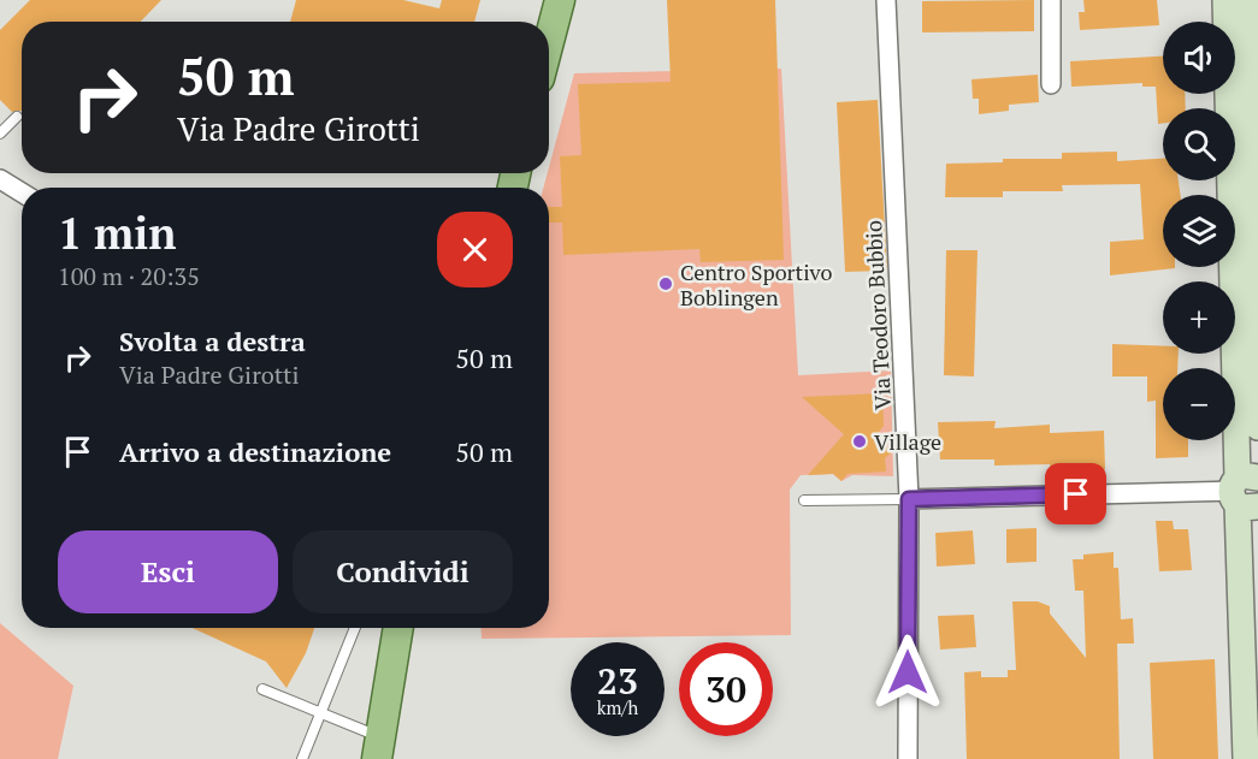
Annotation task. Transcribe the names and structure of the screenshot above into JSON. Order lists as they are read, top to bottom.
{
  "streets": {
    "street": ["Via Teodoro Bubbio"]
  },
  "places": ["Centro Sportivo Boblingen", "Village"],
  "page": {
    "map_buttons": ["+", "−"],
    "turn": ["50 m", "Via Padre Girotti"],
    "heading": ["1 min", "100 m · 20:35"],
    "list": [
      {
        "name": "Svolta a destra",
        "note": "Via Padre Girotti",
        "value": "50 m"
      },
      {
        "name": "Arrivo a destinazione",
        "value": "50 m"
      }
    ],
    "buttons": ["Esci", "Condividi"],
    "speed": "23 km/h",
    "limit": "30"
  }
}
